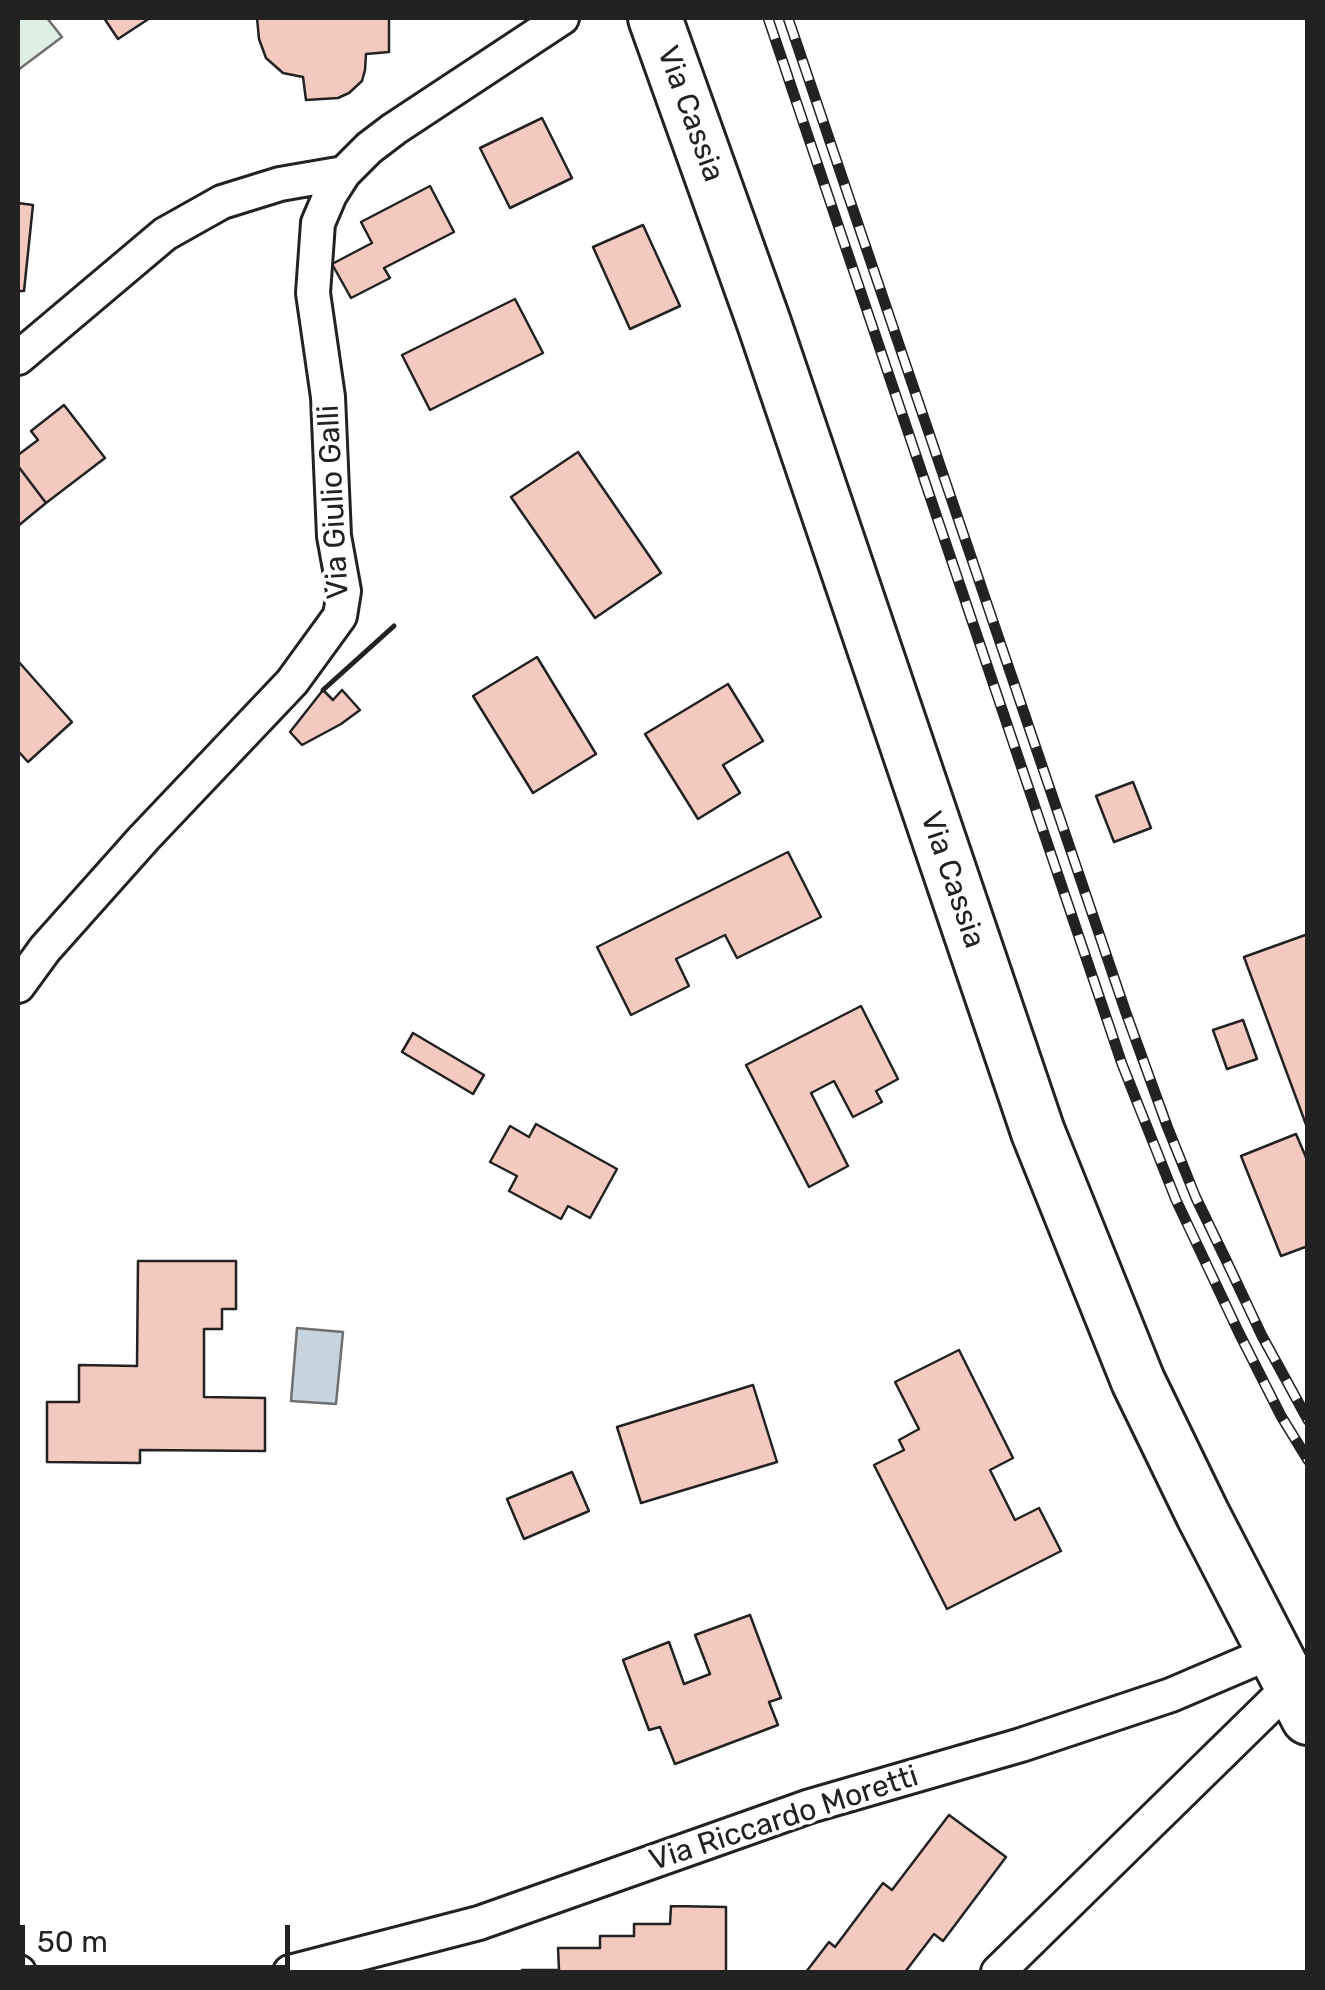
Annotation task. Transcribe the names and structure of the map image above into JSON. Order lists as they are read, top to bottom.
{
  "streets": {
    "main road": ["Via Cassia"],
    "street": ["Via Giulio Galli", "Via Riccardo Moretti"]
  },
  "crossings": [
    ["Via Cassia", "Via Riccardo Moretti"]
  ],
  "scale_bar": "50 m"
}
